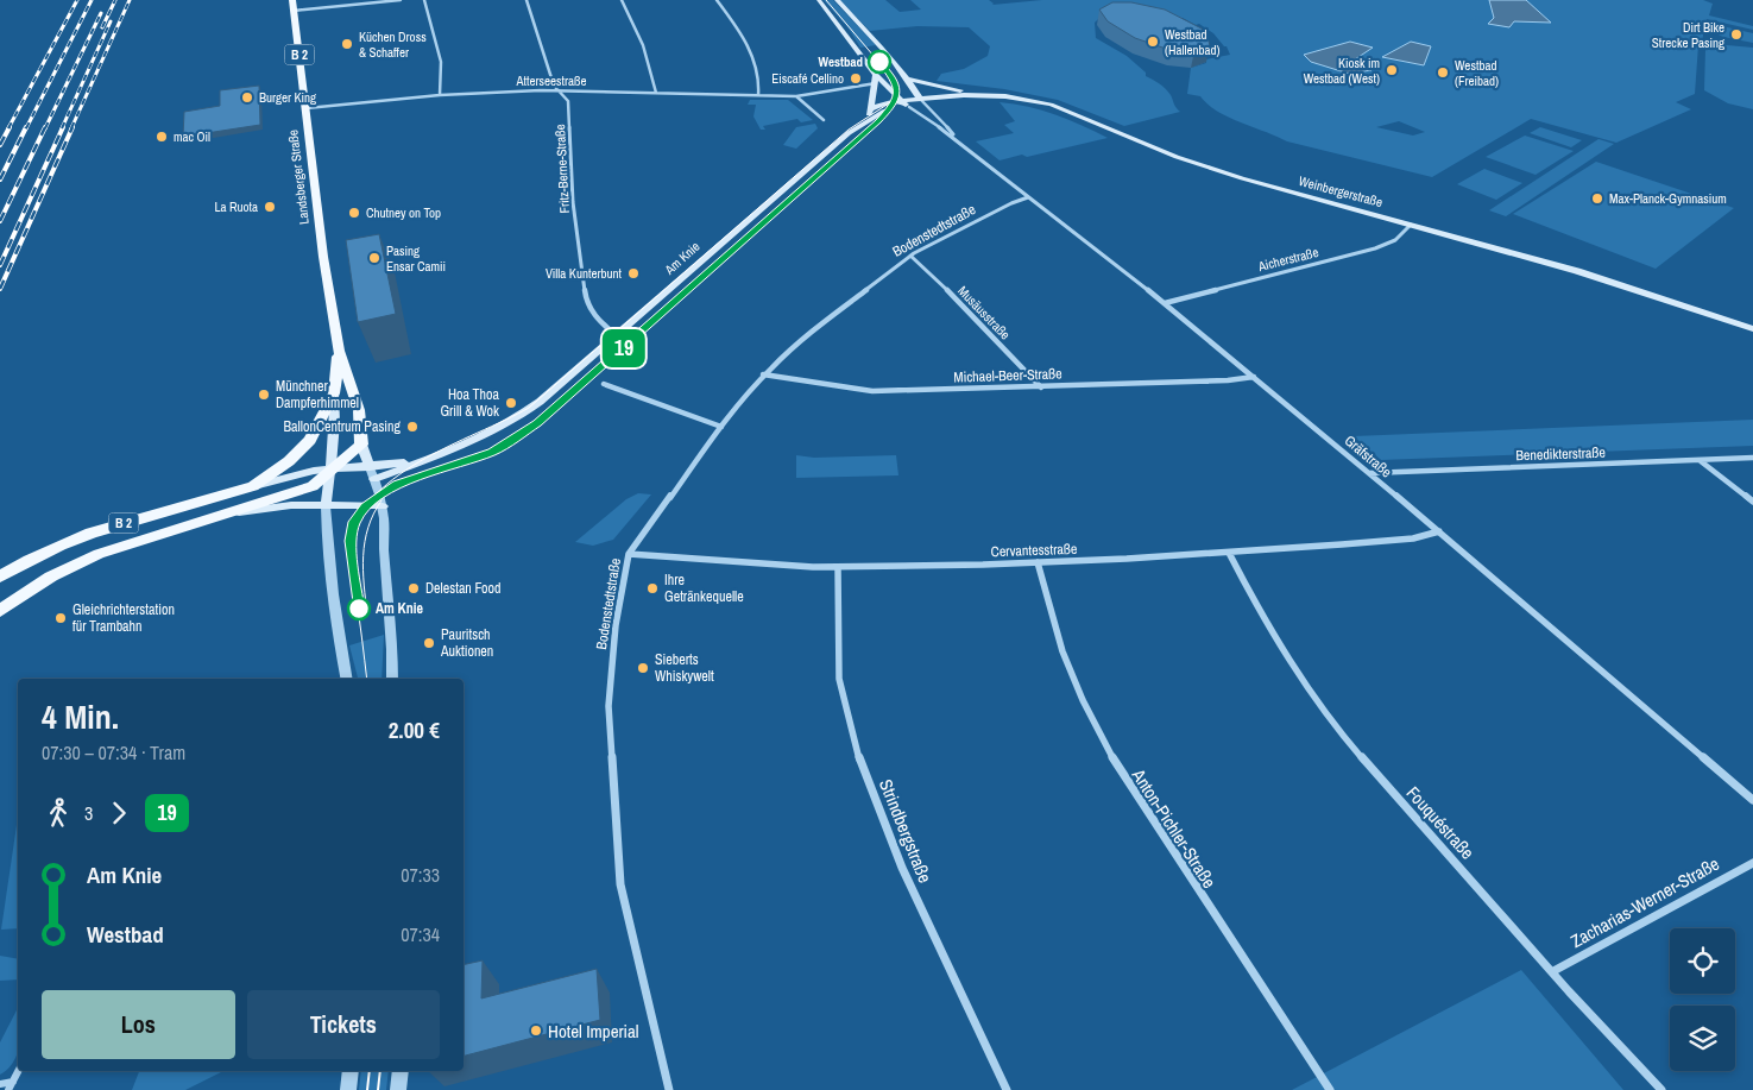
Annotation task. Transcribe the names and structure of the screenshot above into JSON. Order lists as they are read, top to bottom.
{
  "streets": {
    "main road": [
      "B 2",
      "Landsberger Straße",
      "Weinbergerstraße",
      "Am Knie"
    ],
    "street": [
      "Atterseestraße",
      "Fritz-Berne-Straße",
      "Bodenstedtstraße",
      "Aicherstraße",
      "Musäusstraße",
      "Michael-Beer-Straße",
      "Benedikterstraße",
      "Gräfstraße",
      "Cervantesstraße",
      "Fouquéstraße",
      "Anton-Pichler-Straße",
      "Strindbergstraße",
      "Zacharias-Werner-Straße"
    ]
  },
  "crossings": [
    ["B 2", "Landsberger Straße"],
    ["B 2", "Am Knie"],
    ["Atterseestraße", "Fritz-Berne-Straße"],
    ["Atterseestraße", "Landsberger Straße"],
    ["Atterseestraße", "Am Knie"],
    ["Fritz-Berne-Straße", "Am Knie"],
    ["Landsberger Straße", "Am Knie"],
    ["Weinbergerstraße", "Am Knie"],
    ["Weinbergerstraße", "Aicherstraße"],
    ["Weinbergerstraße", "Gräfstraße"],
    ["Bodenstedtstraße", "Musäusstraße"],
    ["Bodenstedtstraße", "Michael-Beer-Straße"],
    ["Bodenstedtstraße", "Gräfstraße"],
    ["Bodenstedtstraße", "Cervantesstraße"],
    ["Aicherstraße", "Gräfstraße"],
    ["Musäusstraße", "Michael-Beer-Straße"],
    ["Michael-Beer-Straße", "Gräfstraße"],
    ["Benedikterstraße", "Gräfstraße"],
    ["Gräfstraße", "Cervantesstraße"],
    ["Cervantesstraße", "Fouquéstraße"],
    ["Cervantesstraße", "Anton-Pichler-Straße"],
    ["Cervantesstraße", "Strindbergstraße"],
    ["Fouquéstraße", "Zacharias-Werner-Straße"]
  ],
  "places": [
    "Dirt Bike Strecke Pasing",
    "Westbad (Hallenbad)",
    "Küchen Dross & Schaffer",
    "Westbad",
    "Kiosk im Westbad (West)",
    "Westbad (Freibad)",
    "Eiscafé Cellino",
    "Burger King",
    "mac Oil",
    "Max-Planck-Gymnasium",
    "La Ruota",
    "Chutney on Top",
    "Pasing Ensar Camii",
    "Villa Kunterbunt",
    "Münchner Dampferhimmel",
    "Hoa Thoa Grill & Wok",
    "BallonCentrum Pasing",
    "Delestan Food",
    "Ihre Getränkequelle",
    "Am Knie",
    "Gleichrichterstation für Trambahn",
    "Pauritsch Auktionen",
    "Sieberts Whiskywelt",
    "Hotel Imperial"
  ],
  "lines": ["tram line 19"],
  "page": {
    "on_map": "19",
    "heading": ["4 Min.", "07:30 – 07:34 · Tram", "2.00 €"],
    "legs": ["3", "19"],
    "list": [
      {
        "name": "Am Knie",
        "value": "07:33"
      },
      {
        "name": "Westbad",
        "value": "07:34"
      }
    ],
    "buttons": ["Los", "Tickets"]
  }
}
